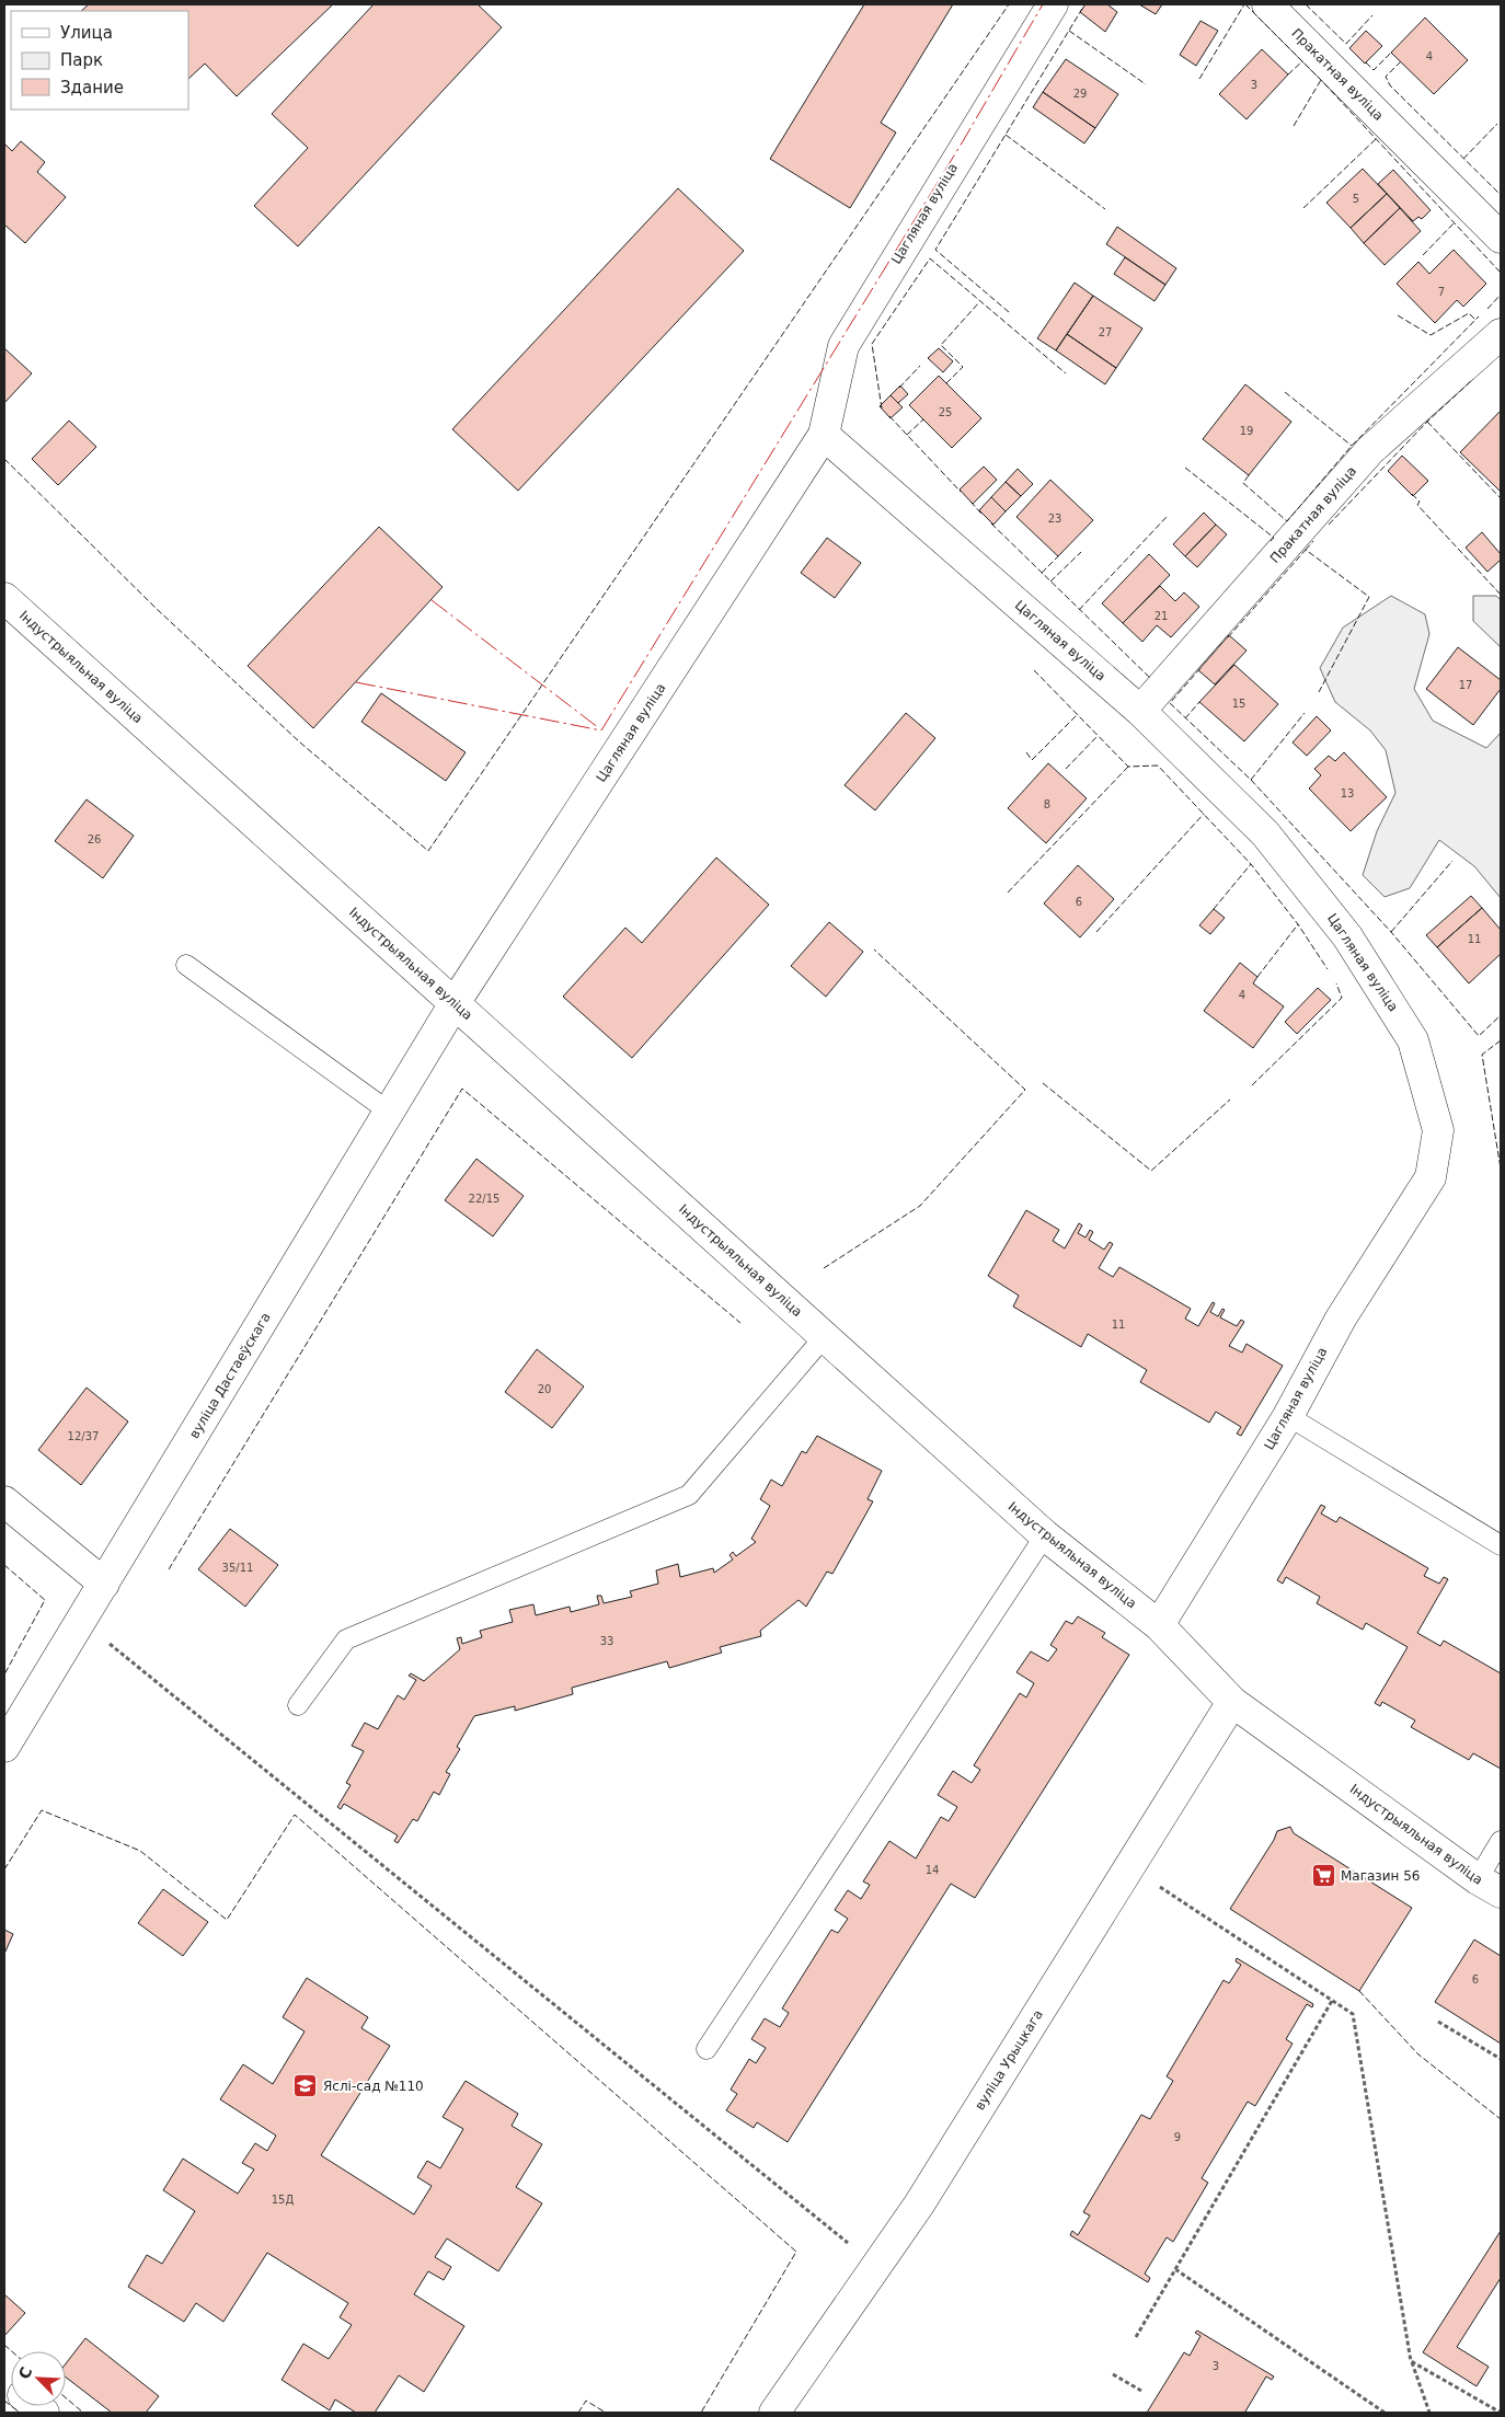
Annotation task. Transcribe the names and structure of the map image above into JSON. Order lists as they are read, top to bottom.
{
  "streets": {
    "street": [
      "Пракатная вуліца",
      "Цагляная вуліца",
      "Індустрыяльная вуліца",
      "вуліца Дастаеўскага",
      "вуліца Урыцкага"
    ]
  },
  "crossings": [
    ["Пракатная вуліца", "Цагляная вуліца"],
    ["Цагляная вуліца", "Індустрыяльная вуліца"],
    ["Цагляная вуліца", "вуліца Дастаеўскага"],
    ["Індустрыяльная вуліца", "вуліца Дастаеўскага"],
    ["Індустрыяльная вуліца", "вуліца Урыцкага"]
  ],
  "places": {
    "supermarket": ["Магазин 56"],
    "school or university": ["Яслі-сад №110"]
  },
  "house_numbers": [
    "4",
    "3",
    "29",
    "5",
    "7",
    "27",
    "25",
    "19",
    "23",
    "21",
    "17",
    "15",
    "13",
    "8",
    "26",
    "6",
    "11",
    "4",
    "22/15",
    "11",
    "20",
    "12/37",
    "35/11",
    "33",
    "14",
    "6",
    "9",
    "15Д",
    "3"
  ],
  "legend": ["Улица", "Парк", "Здание"],
  "north": "top left"
}
